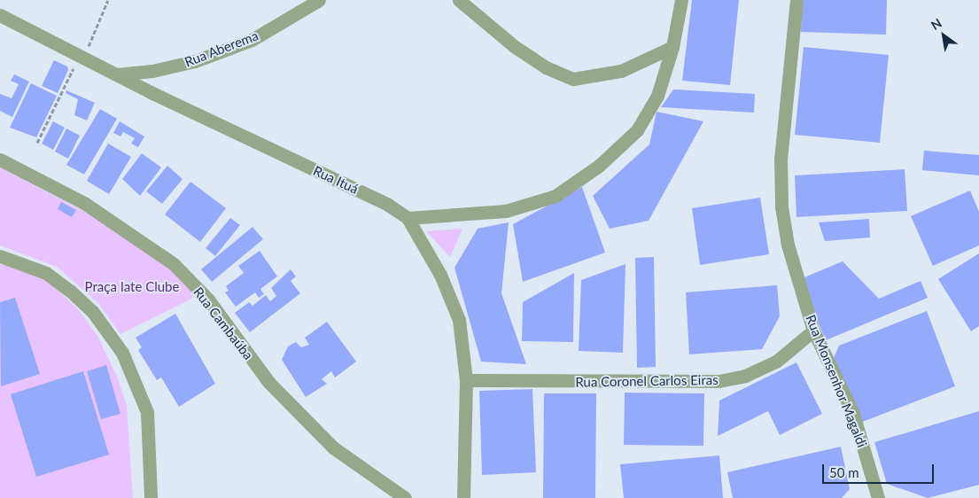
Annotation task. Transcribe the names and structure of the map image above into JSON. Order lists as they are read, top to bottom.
{
  "streets": {
    "street": [
      "Rua Aberema",
      "Rua Ituá",
      "Rua Cambaúba",
      "Rua Coronel Carlos Eiras",
      "Rua Monsenhor Magaldi"
    ]
  },
  "crossings": [
    ["Rua Aberema", "Rua Ituá"],
    ["Rua Ituá", "Rua Coronel Carlos Eiras"],
    ["Rua Coronel Carlos Eiras", "Rua Monsenhor Magaldi"]
  ],
  "parks": ["Praça Iate Clube"],
  "scale_bar": "50 m",
  "north": "top left"
}
